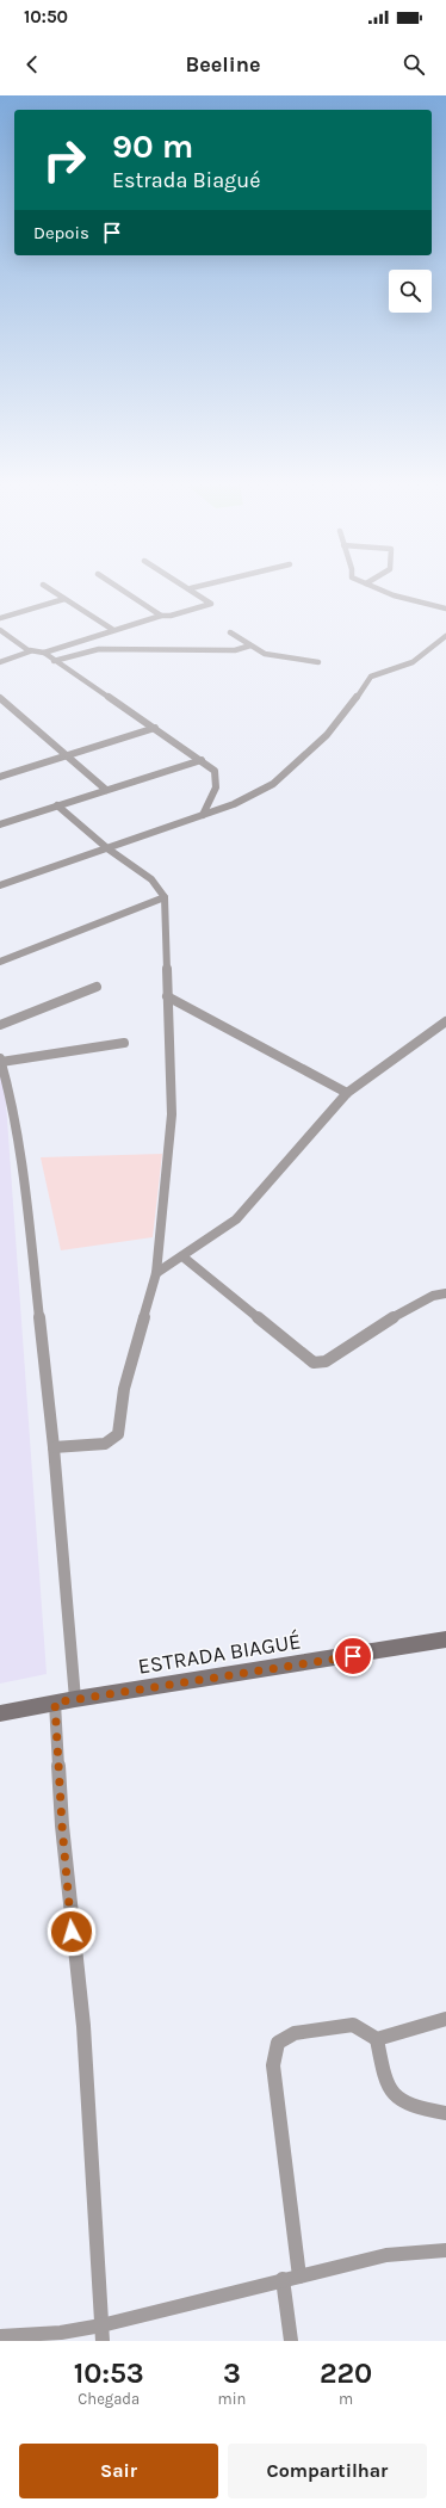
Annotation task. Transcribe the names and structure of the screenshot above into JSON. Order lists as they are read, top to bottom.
{
  "streets": {
    "main road": ["ESTRADA BIAGUÉ"]
  },
  "page": {
    "status": "10:50",
    "header": "Beeline",
    "turn": ["90 m", "Estrada Biagué"],
    "then": "Depois",
    "eta": [
      "10:53",
      "Chegada",
      "3",
      "min",
      "220",
      "m"
    ],
    "buttons": ["Sair", "Compartilhar"]
  }
}
